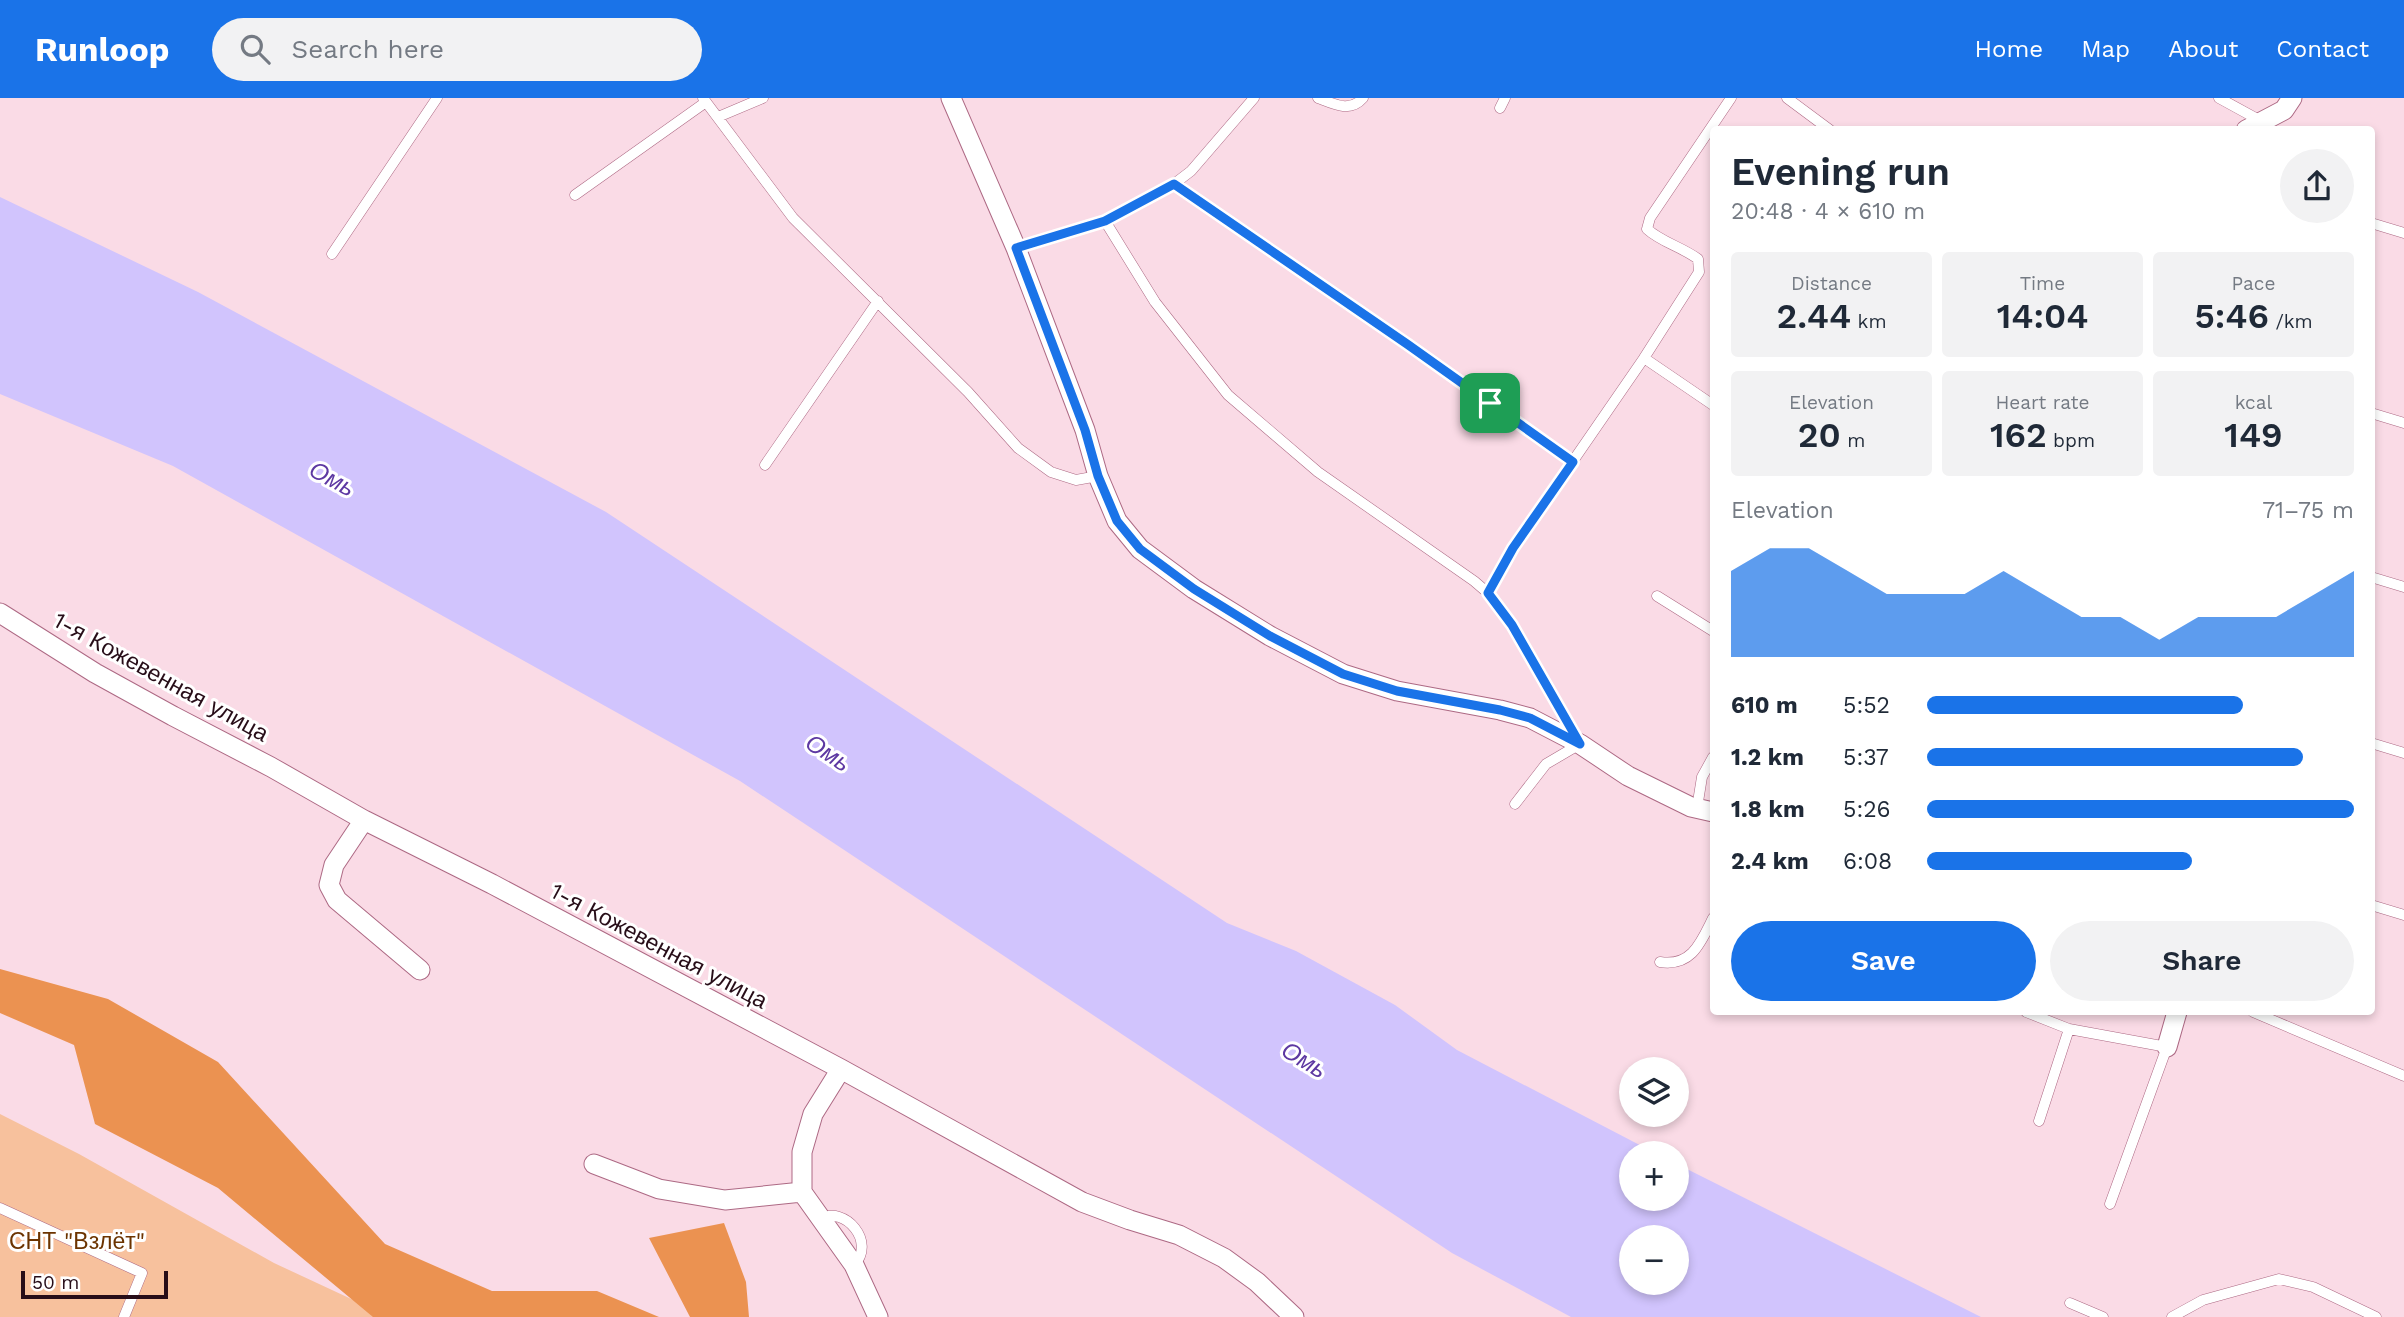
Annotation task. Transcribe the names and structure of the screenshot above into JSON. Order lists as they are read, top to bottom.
{
  "streets": {
    "street": ["1-я Кожевенная улица"]
  },
  "water": ["Омь"],
  "parks": ["СНТ \"Взлёт\""],
  "scale_bar": "50 m",
  "page": {
    "header": "Runloop",
    "search": "Search here",
    "nav": [
      "Home",
      "Map",
      "About",
      "Contact"
    ],
    "heading": ["Evening run", "20:48 · 4 × 610 m"],
    "stats": [
      ["Distance", "2.44 km"],
      ["Time", "14:04"],
      ["Pace", "5:46 /km"],
      ["Elevation", "20 m"],
      ["Heart rate", "162 bpm"],
      ["kcal", "149"]
    ],
    "chart": ["Elevation", "71–75 m"],
    "list": [
      {
        "name": "610 m",
        "note": "5:52"
      },
      {
        "name": "1.2 km",
        "note": "5:37"
      },
      {
        "name": "1.8 km",
        "note": "5:26"
      },
      {
        "name": "2.4 km",
        "note": "6:08"
      }
    ],
    "buttons": ["Save", "Share"],
    "map_buttons": ["+", "−"],
    "scale": "50 m"
  }
}
